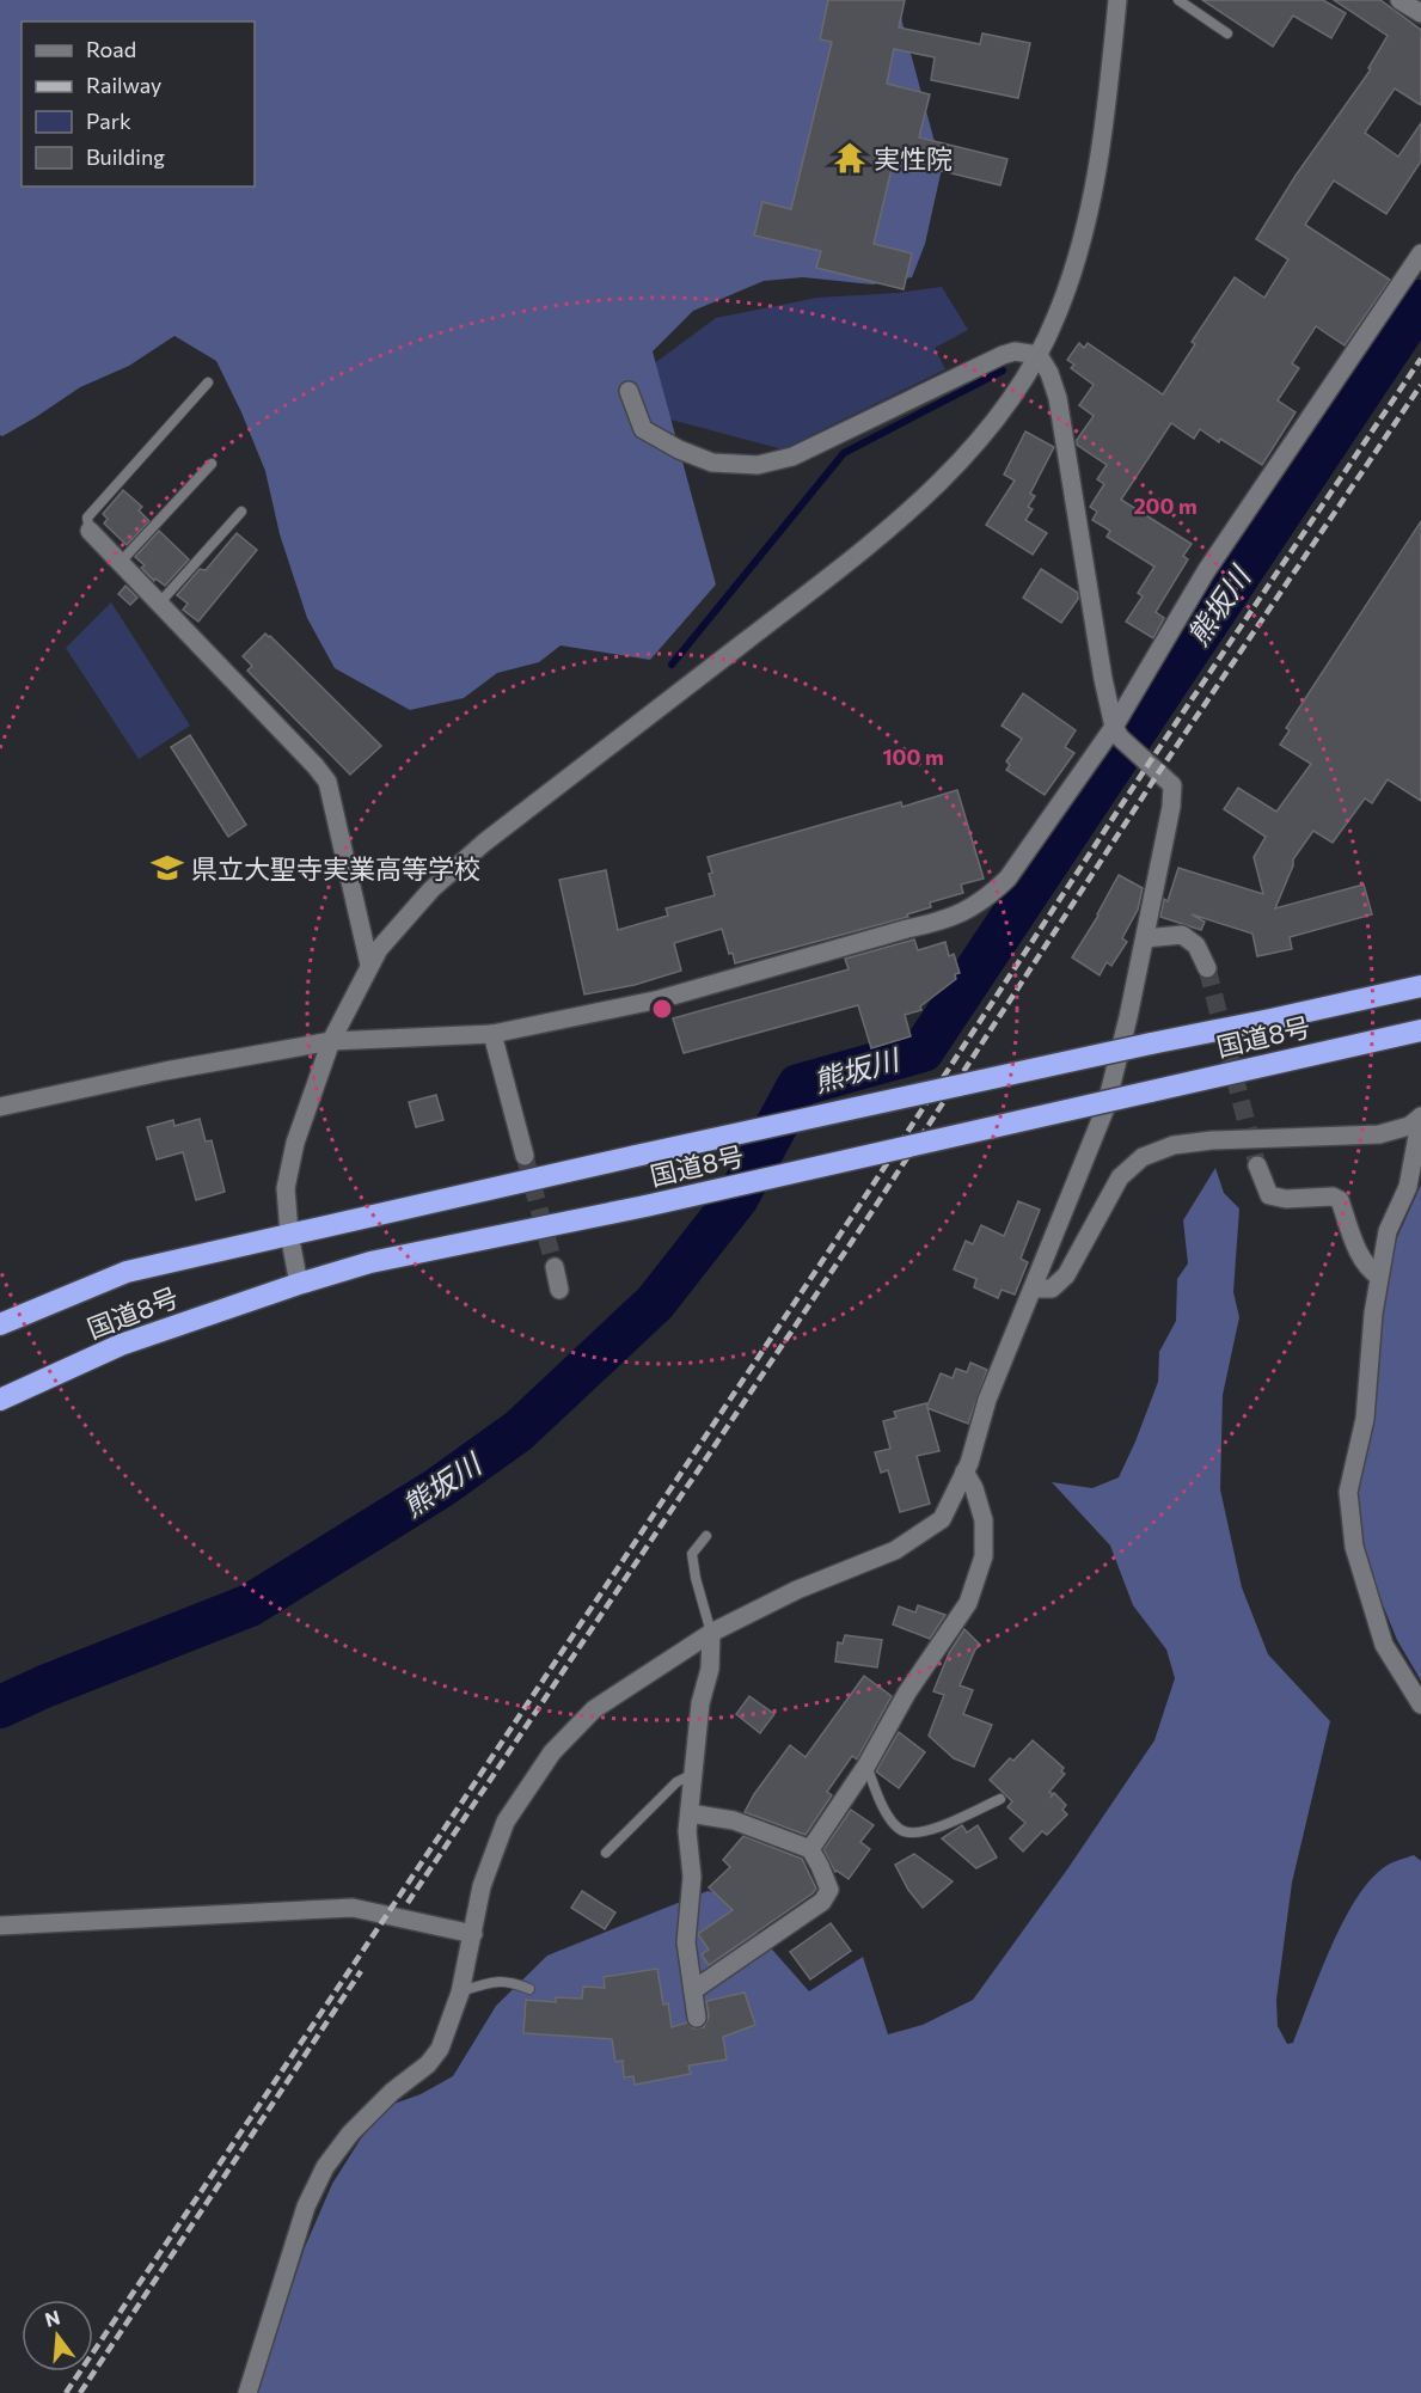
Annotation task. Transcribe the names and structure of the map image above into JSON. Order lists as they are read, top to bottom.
{
  "streets": {
    "highway": ["国道8号"]
  },
  "water": ["熊坂川"],
  "places": {
    "temple": ["実性院"],
    "school or university": ["県立大聖寺実業高等学校"]
  },
  "legend": [
    "Road",
    "Railway",
    "Park",
    "Building"
  ],
  "north": "top",
  "rings": ["200 m", "100 m"]
}
